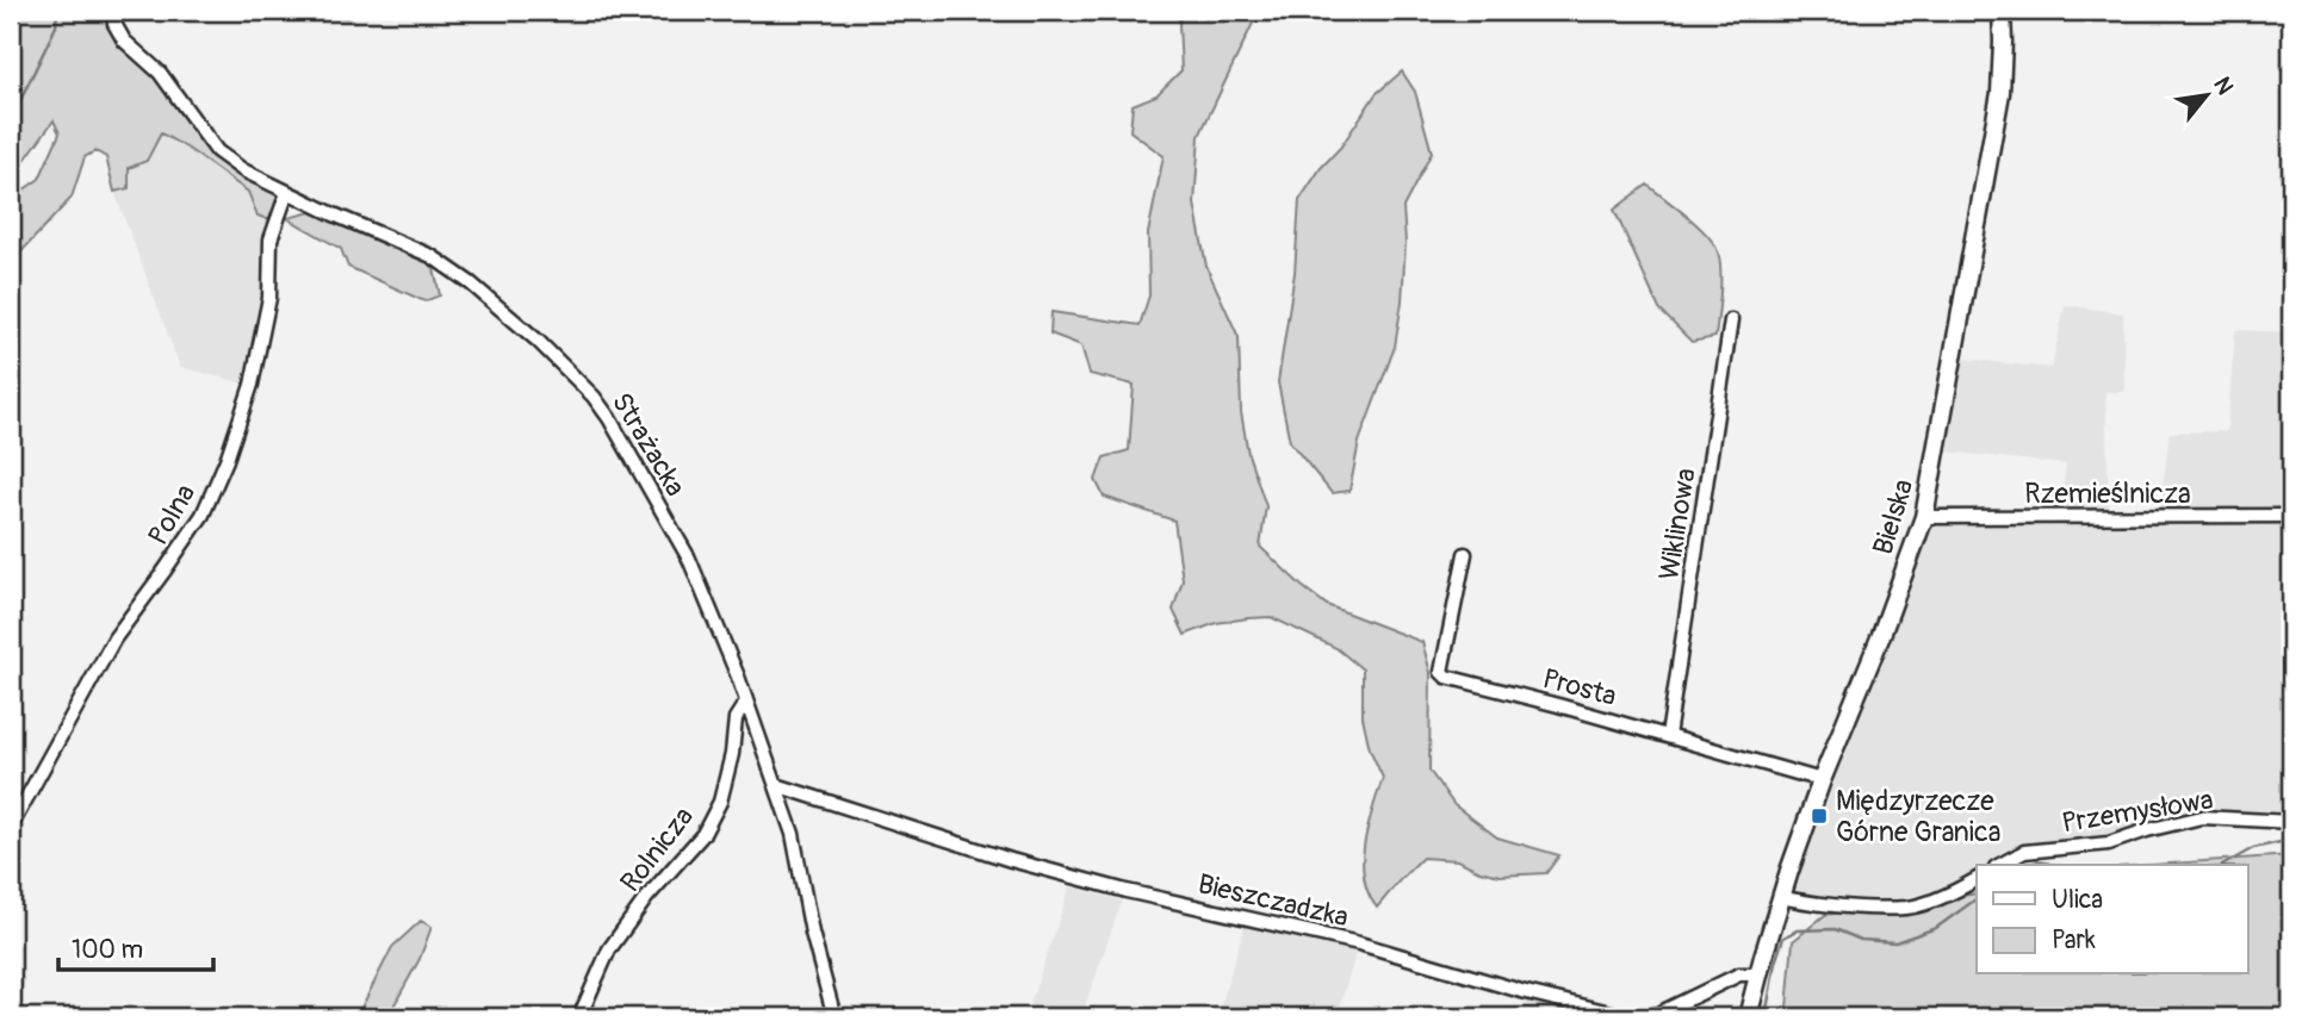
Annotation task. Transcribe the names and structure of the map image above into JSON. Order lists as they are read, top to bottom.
{
  "streets": {
    "street": [
      "Strażacka",
      "Rzemieślnicza",
      "Polna",
      "Bielska",
      "Wiklinowa",
      "Prosta",
      "Przemysłowa",
      "Rolnicza",
      "Bieszczadzka"
    ]
  },
  "crossings": [
    ["Strażacka", "Polna"],
    ["Strażacka", "Rolnicza"],
    ["Strażacka", "Bieszczadzka"],
    ["Rzemieślnicza", "Bielska"],
    ["Bielska", "Prosta"],
    ["Bielska", "Bieszczadzka"],
    ["Wiklinowa", "Prosta"]
  ],
  "places": {
    "transit": ["Międzyrzecze Górne Granica"]
  },
  "legend": ["Ulica", "Park"],
  "scale_bar": "100 m",
  "north": "top right"
}
